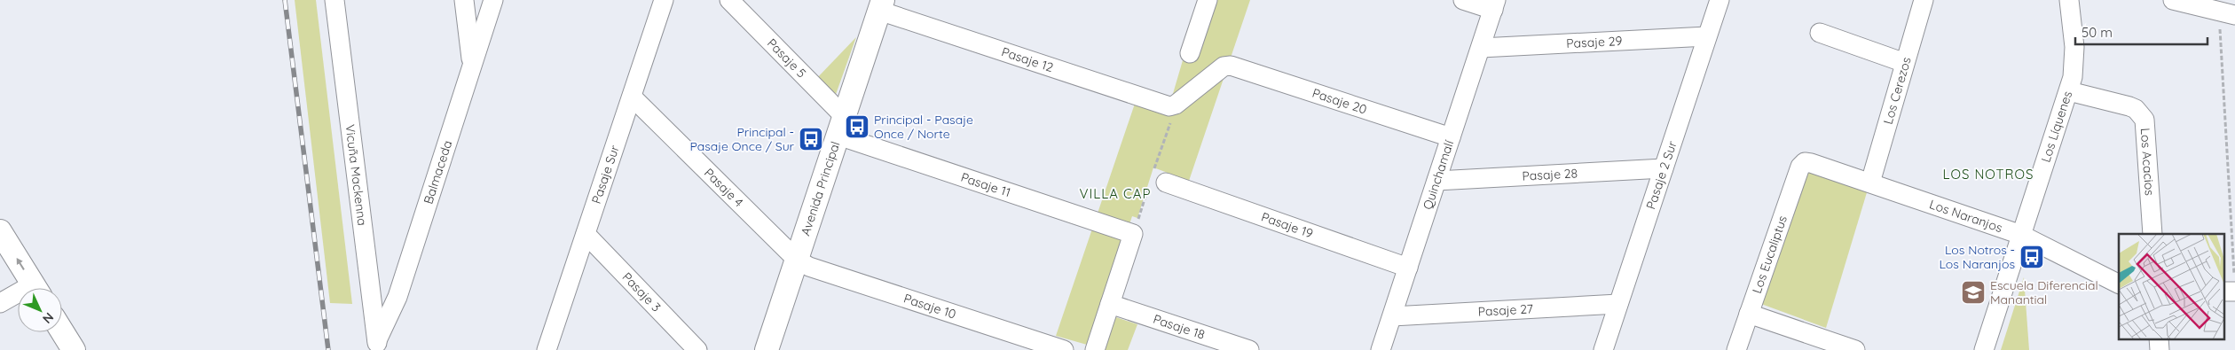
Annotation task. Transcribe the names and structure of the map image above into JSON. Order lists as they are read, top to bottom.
{
  "streets": {
    "main road": ["Avenida Principal"],
    "street": [
      "Pasaje 29",
      "Pasaje 5",
      "Pasaje 12",
      "Los Cerezos",
      "Pasaje 20",
      "Los Líquenes",
      "Los Acacios",
      "Balmaceda",
      "Vicuña Mackenna",
      "Pasaje 28",
      "Pasaje Sur",
      "Quinchamalí",
      "Pasaje 2 Sur",
      "Pasaje 11",
      "Pasaje 4",
      "Los Naranjos",
      "Pasaje 19",
      "Los Eucaliptus",
      "Pasaje 3",
      "Pasaje 10",
      "Pasaje 27",
      "Pasaje 18"
    ]
  },
  "crossings": [
    ["Pasaje 29", "Quinchamalí"],
    ["Pasaje 29", "Pasaje 2 Sur"],
    ["Pasaje 5", "Pasaje 11"],
    ["Pasaje 5", "Avenida Principal"],
    ["Pasaje 12", "Pasaje 20"],
    ["Pasaje 12", "Avenida Principal"],
    ["Los Cerezos", "Los Naranjos"],
    ["Pasaje 20", "Quinchamalí"],
    ["Los Líquenes", "Los Acacios"],
    ["Los Líquenes", "Los Naranjos"],
    ["Balmaceda", "Vicuña Mackenna"],
    ["Pasaje 28", "Quinchamalí"],
    ["Pasaje 28", "Pasaje 2 Sur"],
    ["Pasaje Sur", "Pasaje 4"],
    ["Pasaje Sur", "Pasaje 3"],
    ["Quinchamalí", "Pasaje 19"],
    ["Quinchamalí", "Pasaje 27"],
    ["Pasaje 2 Sur", "Pasaje 27"],
    ["Pasaje 11", "Avenida Principal"],
    ["Pasaje 11", "Pasaje 18"],
    ["Pasaje 4", "Avenida Principal"],
    ["Pasaje 4", "Pasaje 10"],
    ["Avenida Principal", "Pasaje 10"],
    ["Los Naranjos", "Los Eucaliptus"]
  ],
  "districts": ["LOS NOTROS", "VILLA CAP"],
  "places": {
    "bus stop": ["Principal - Pasaje Once / Norte", "Principal - Pasaje Once / Sur", "Los Notros - Los Naranjos"],
    "school or university": ["Escuela Diferencial Manantial"]
  },
  "scale_bar": "50 m",
  "north": "bottom right"
}
